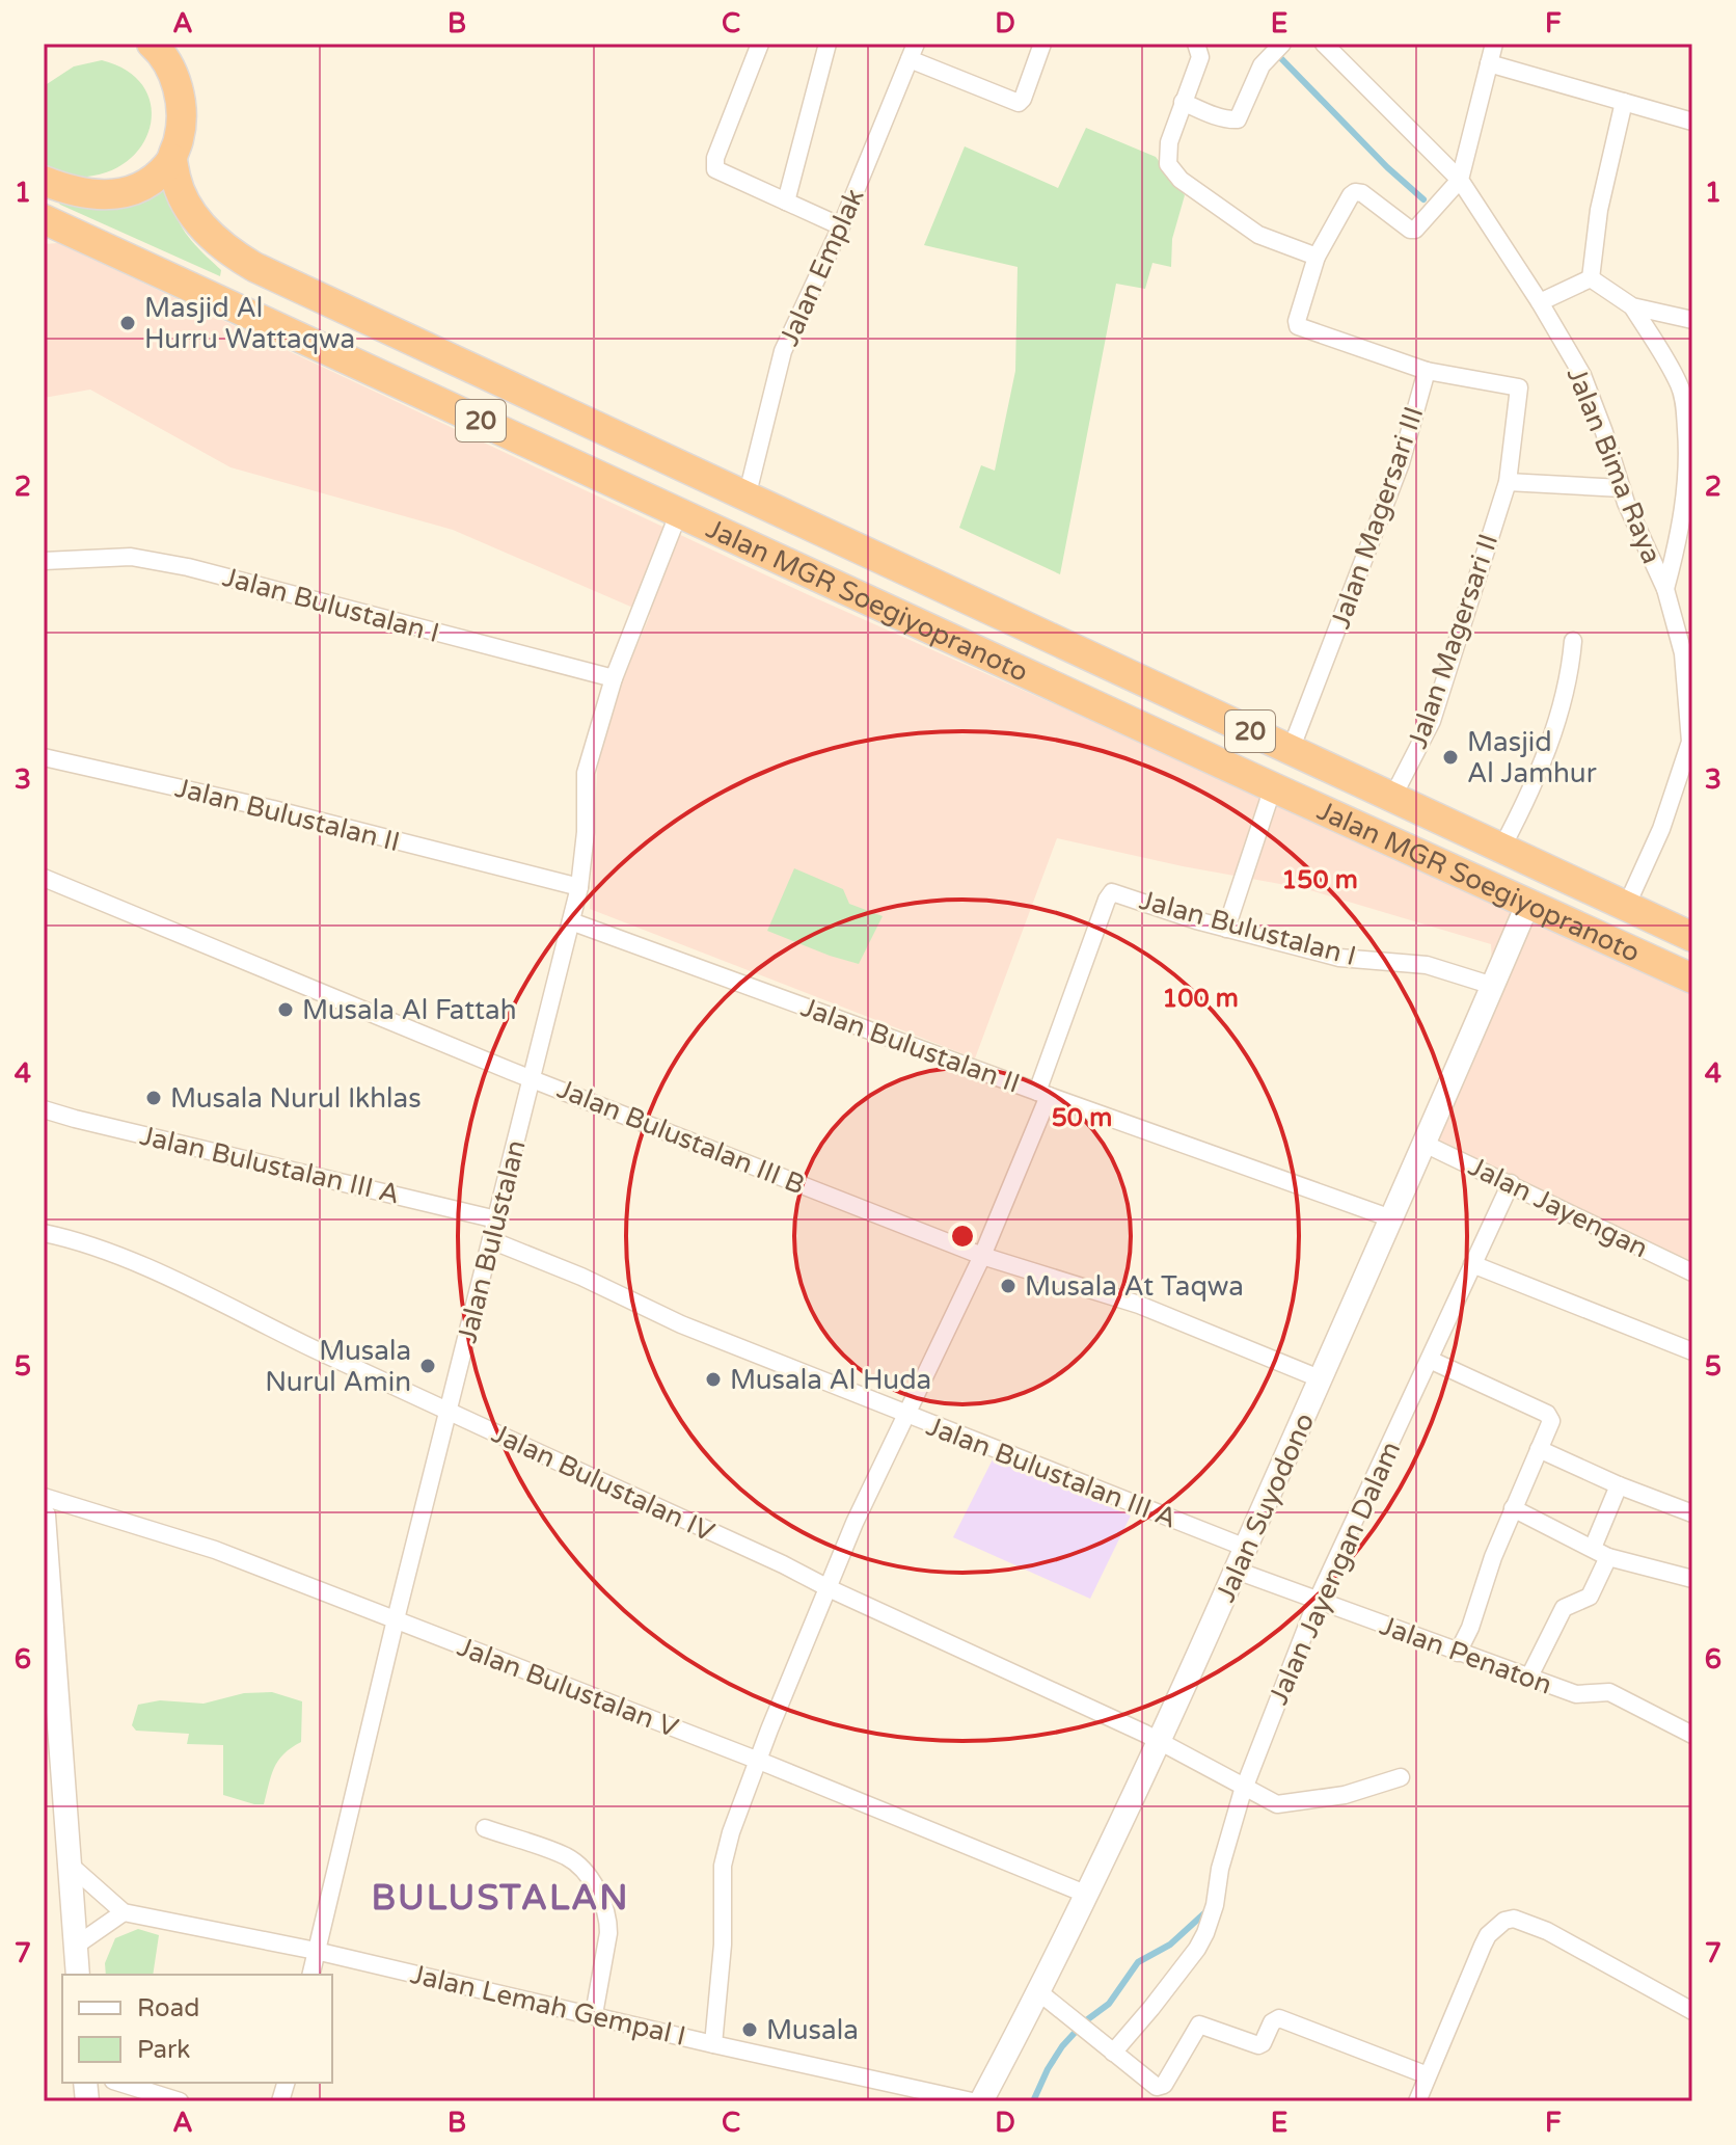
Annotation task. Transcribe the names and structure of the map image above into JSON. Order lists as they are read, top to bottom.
{
  "streets": {
    "highway": ["20", "Jalan MGR Soegiyopranoto"],
    "street": [
      "Jalan Emplak",
      "Jalan Bima Raya",
      "Jalan Magersari III",
      "Jalan Bulustalan I",
      "Jalan Magersari II",
      "Jalan Bulustalan II",
      "Jalan Bulustalan III B",
      "Jalan Bulustalan III A",
      "Jalan Jayengan",
      "Jalan Bulustalan",
      "Jalan Bulustalan IV",
      "Jalan Suyodono",
      "Jalan Jayengan Dalam",
      "Jalan Penaton",
      "Jalan Bulustalan V",
      "Jalan Lemah Gempal I"
    ]
  },
  "crossings": [
    ["Jalan Emplak", "Jalan MGR Soegiyopranoto"],
    ["Jalan Bima Raya", "Jalan MGR Soegiyopranoto"],
    ["Jalan Magersari III", "Jalan MGR Soegiyopranoto"],
    ["Jalan Magersari III", "Jalan Magersari II"],
    ["Jalan MGR Soegiyopranoto", "Jalan Magersari II"],
    ["Jalan MGR Soegiyopranoto", "Jalan Bulustalan"],
    ["Jalan MGR Soegiyopranoto", "Jalan Suyodono"],
    ["Jalan Bulustalan I", "Jalan Bulustalan II"],
    ["Jalan Bulustalan I", "Jalan Bulustalan"],
    ["Jalan Bulustalan I", "Jalan Suyodono"],
    ["Jalan Bulustalan II", "Jalan Bulustalan"],
    ["Jalan Bulustalan II", "Jalan Suyodono"],
    ["Jalan Bulustalan III B", "Jalan Bulustalan"],
    ["Jalan Bulustalan III B", "Jalan Suyodono"],
    ["Jalan Bulustalan III A", "Jalan Bulustalan"],
    ["Jalan Bulustalan III A", "Jalan Suyodono"],
    ["Jalan Jayengan", "Jalan Suyodono"],
    ["Jalan Jayengan", "Jalan Jayengan Dalam"],
    ["Jalan Bulustalan", "Jalan Bulustalan IV"],
    ["Jalan Bulustalan", "Jalan Bulustalan V"],
    ["Jalan Bulustalan", "Jalan Lemah Gempal I"],
    ["Jalan Bulustalan IV", "Jalan Suyodono"],
    ["Jalan Bulustalan IV", "Jalan Jayengan Dalam"],
    ["Jalan Suyodono", "Jalan Penaton"],
    ["Jalan Suyodono", "Jalan Bulustalan V"],
    ["Jalan Jayengan Dalam", "Jalan Penaton"]
  ],
  "districts": ["BULUSTALAN"],
  "places": [
    "Masjid Al Hurru Wattaqwa",
    "Masjid Al Jamhur",
    "Musala Al Fattah",
    "Musala Nurul Ikhlas",
    "Musala At Taqwa",
    "Musala Nurul Amin",
    "Musala Al Huda",
    "Musala"
  ],
  "legend": ["Road", "Park"],
  "grid": {
    "columns": [
      "A",
      "B",
      "C",
      "D",
      "E",
      "F"
    ],
    "rows": [
      "1",
      "2",
      "3",
      "4",
      "5",
      "6",
      "7"
    ]
  },
  "rings": ["150 m", "100 m", "50 m"]
}
